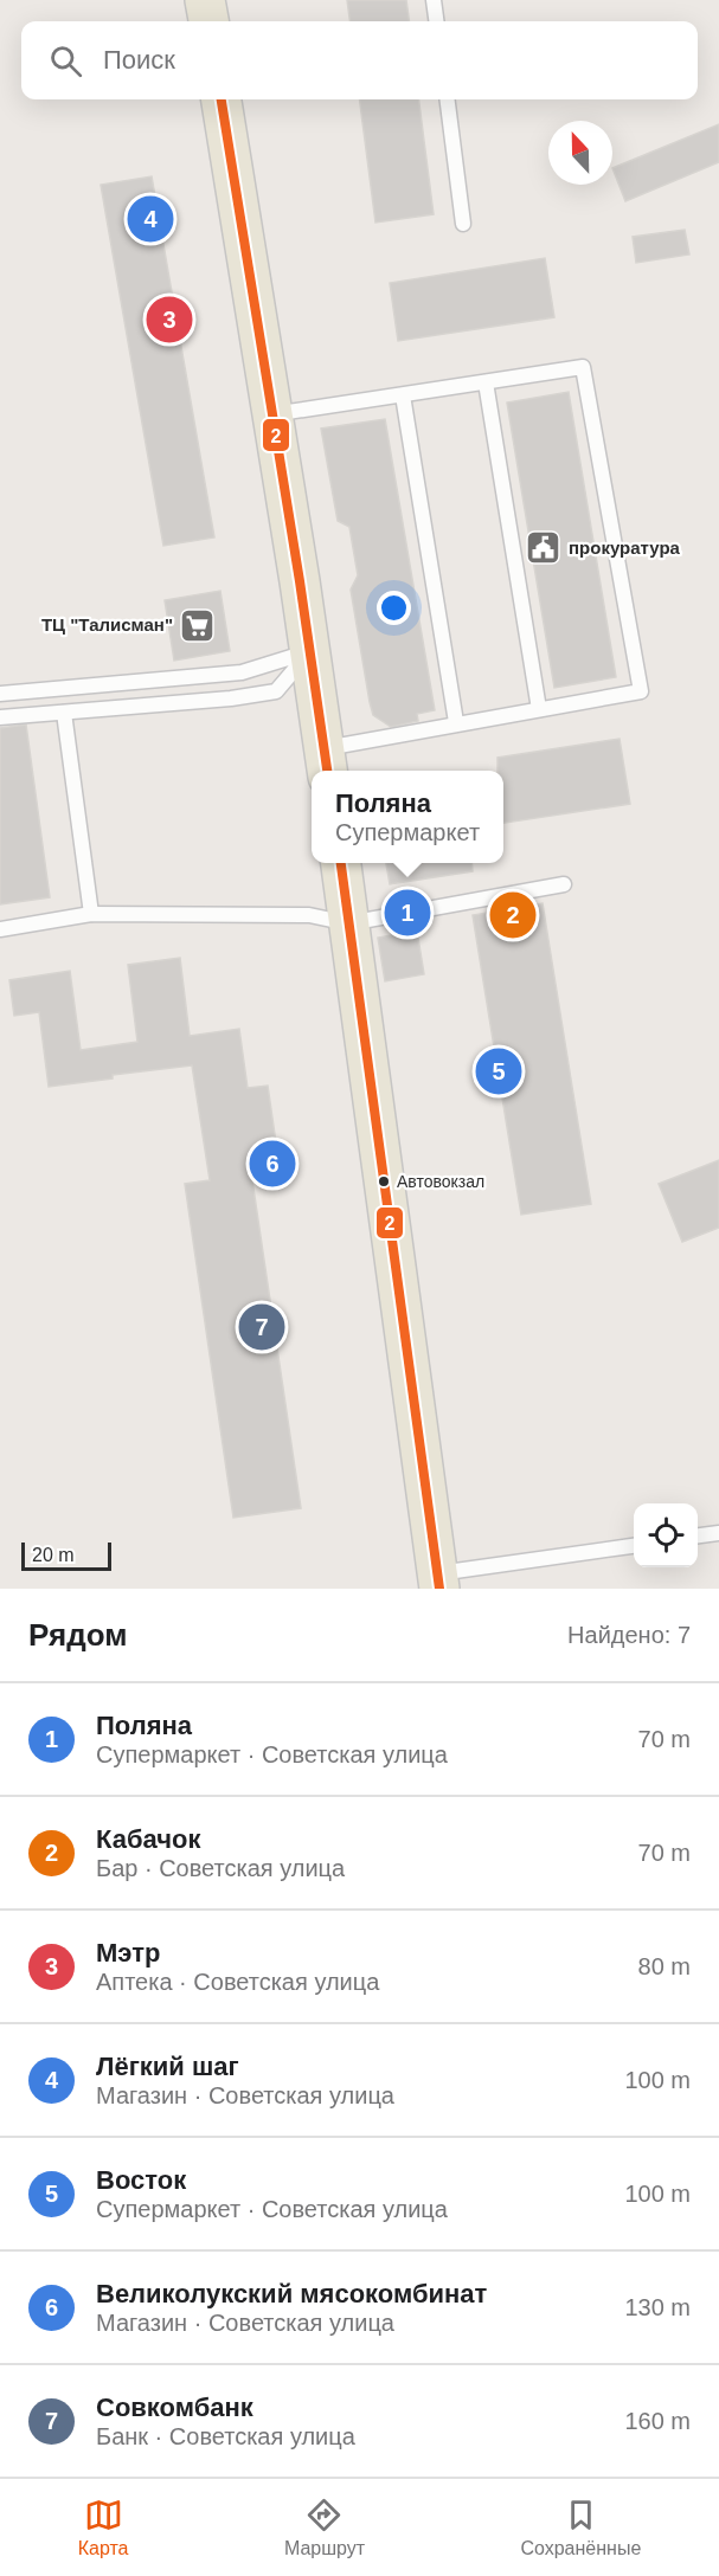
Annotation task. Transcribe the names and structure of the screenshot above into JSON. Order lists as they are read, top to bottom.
{
  "places": {
    "public building": ["прокуратура"],
    "supermarket": ["ТЦ \"Талисман\""],
    "other": ["Автовокзал"]
  },
  "lines": ["transit line 2"],
  "scale_bar": "20 m",
  "north": "top",
  "page": {
    "search": "Поиск",
    "pins": [
      "4",
      "3",
      "1",
      "2",
      "5",
      "6",
      "7"
    ],
    "popup": ["Поляна", "Супермаркет"],
    "scale": "20 m",
    "heading": ["Рядом", "Найдено: 7"],
    "list": [
      {
        "mark": "1",
        "name": "Поляна",
        "note": "Супермаркет · Советская улица",
        "value": "70 m"
      },
      {
        "mark": "2",
        "name": "Кабачок",
        "note": "Бар · Советская улица",
        "value": "70 m"
      },
      {
        "mark": "3",
        "name": "Мэтр",
        "note": "Аптека · Советская улица",
        "value": "80 m"
      },
      {
        "mark": "4",
        "name": "Лёгкий шаг",
        "note": "Магазин · Советская улица",
        "value": "100 m"
      },
      {
        "mark": "5",
        "name": "Восток",
        "note": "Супермаркет · Советская улица",
        "value": "100 m"
      },
      {
        "mark": "6",
        "name": "Великолукский мясокомбинат",
        "note": "Магазин · Советская улица",
        "value": "130 m"
      },
      {
        "mark": "7",
        "name": "Совкомбанк",
        "note": "Банк · Советская улица",
        "value": "160 m"
      }
    ],
    "nav": ["Карта", "Маршрут", "Сохранённые"]
  }
}
